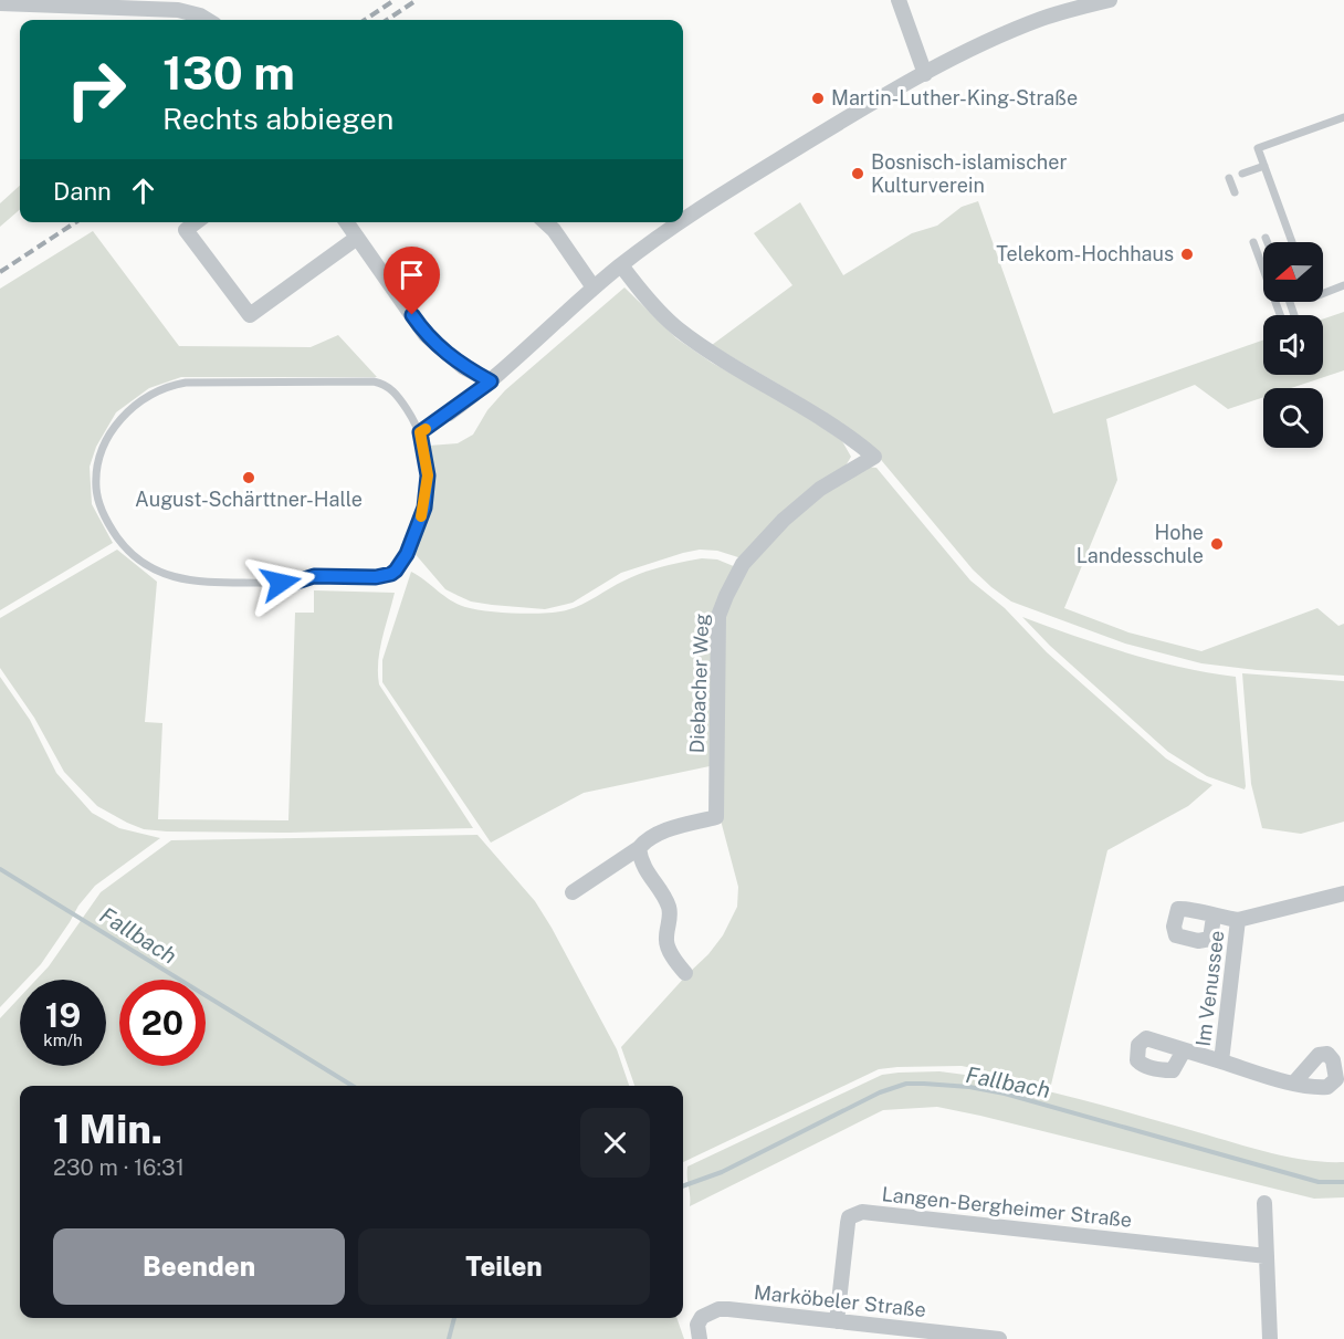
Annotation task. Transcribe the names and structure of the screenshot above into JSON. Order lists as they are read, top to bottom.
{
  "streets": {
    "street": [
      "Diebacher Weg",
      "Im Venussee",
      "Langen-Bergheimer Straße",
      "Marköbeler Straße"
    ]
  },
  "crossings": [
    ["Langen-Bergheimer Straße", "Marköbeler Straße"]
  ],
  "water": ["Fallbach"],
  "places": [
    "Martin-Luther-King-Straße",
    "Bosnisch-islamischer Kulturverein",
    "Telekom-Hochhaus",
    "August-Schärttner-Halle",
    "Hohe Landesschule"
  ],
  "north": "left",
  "page": {
    "turn": ["130 m", "Rechts abbiegen"],
    "then": "Dann",
    "speed": "19 km/h",
    "limit": "20",
    "heading": ["1 Min.", "230 m · 16:31"],
    "buttons": ["Beenden", "Teilen"]
  }
}
